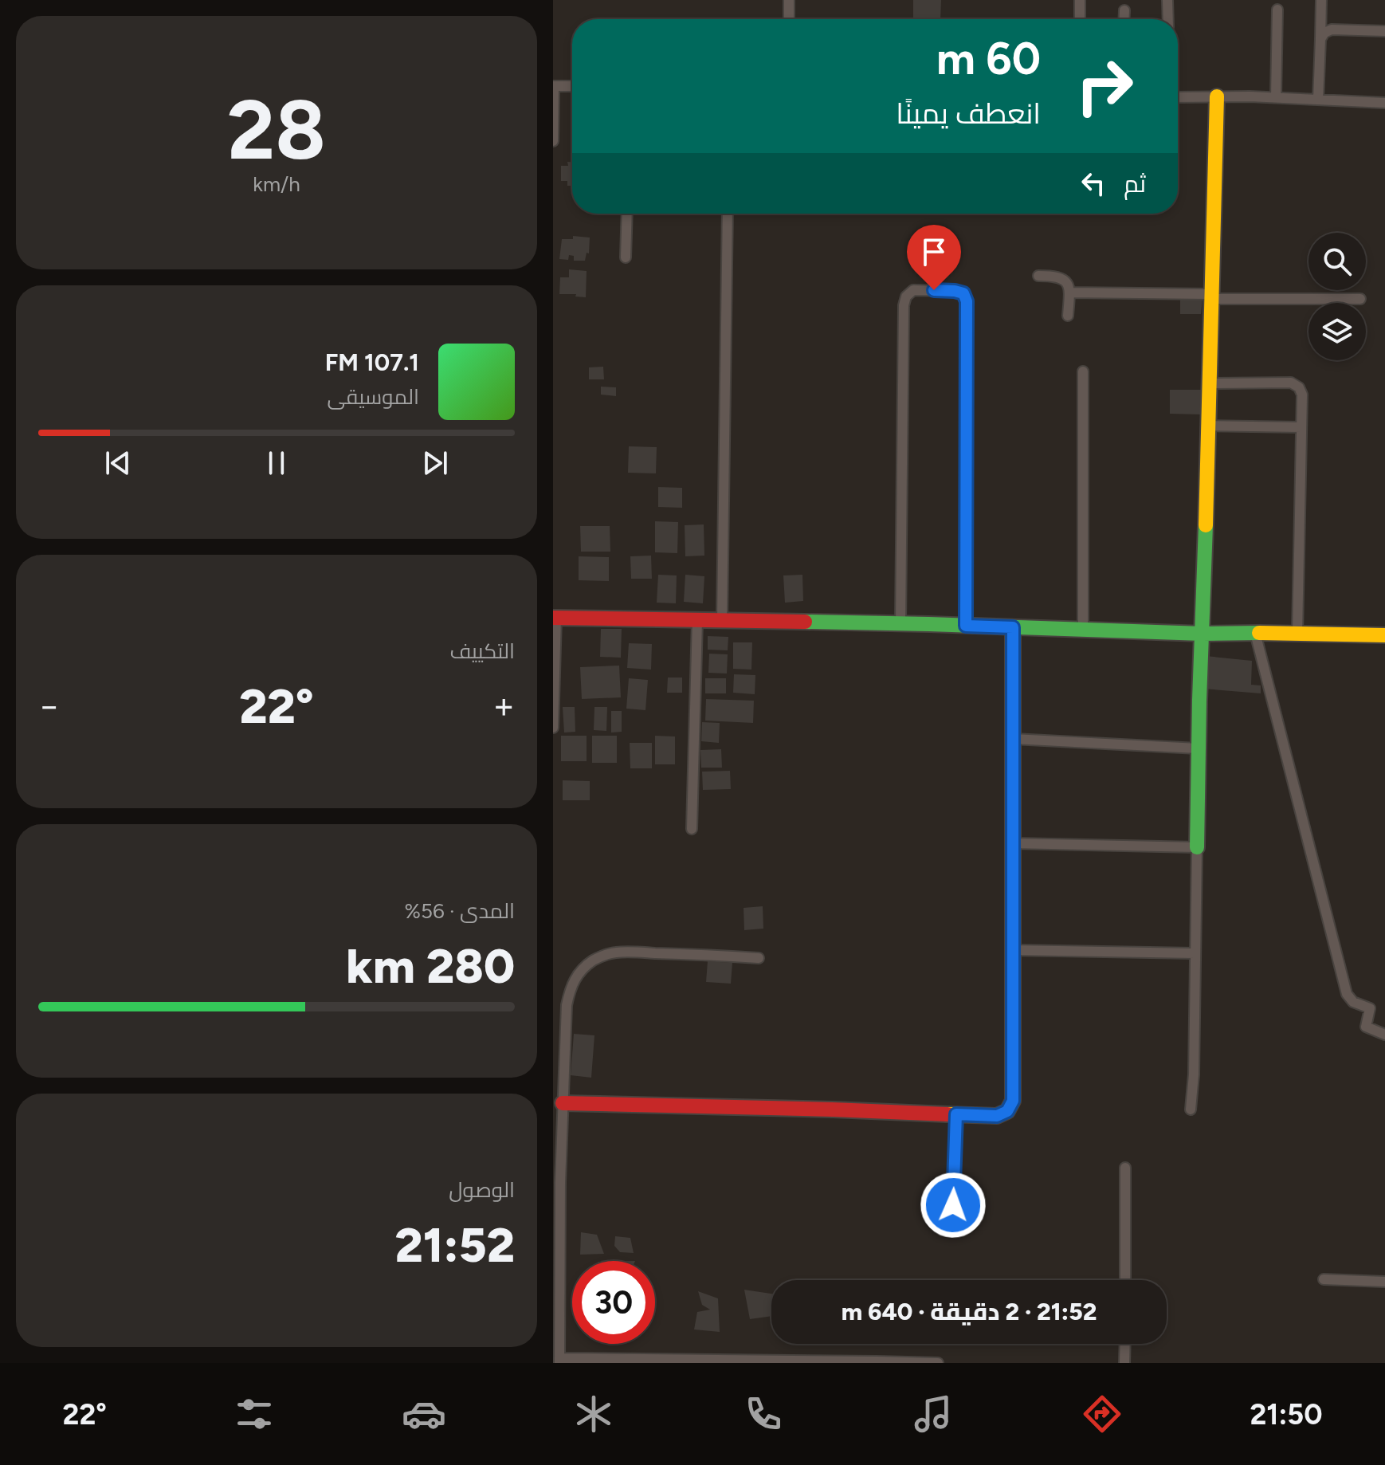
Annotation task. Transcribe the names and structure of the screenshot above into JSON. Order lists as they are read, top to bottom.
{
  "page": {
    "tile": [
      ["28", "km/h"],
      "التكييف",
      ["المدى · 56%", "280 km"],
      ["الوصول", "21:52"]
    ],
    "turn": ["60 m", "انعطف يمينًا"],
    "then": "ثم",
    "song": ["107.1 FM", "الموسيقى"],
    "heat": ["−", "22°", "+"],
    "limit": "30",
    "trip": "21:52 · 2 دقيقة · 640 m",
    "tabs": ["21:50", "22°"]
  }
}
